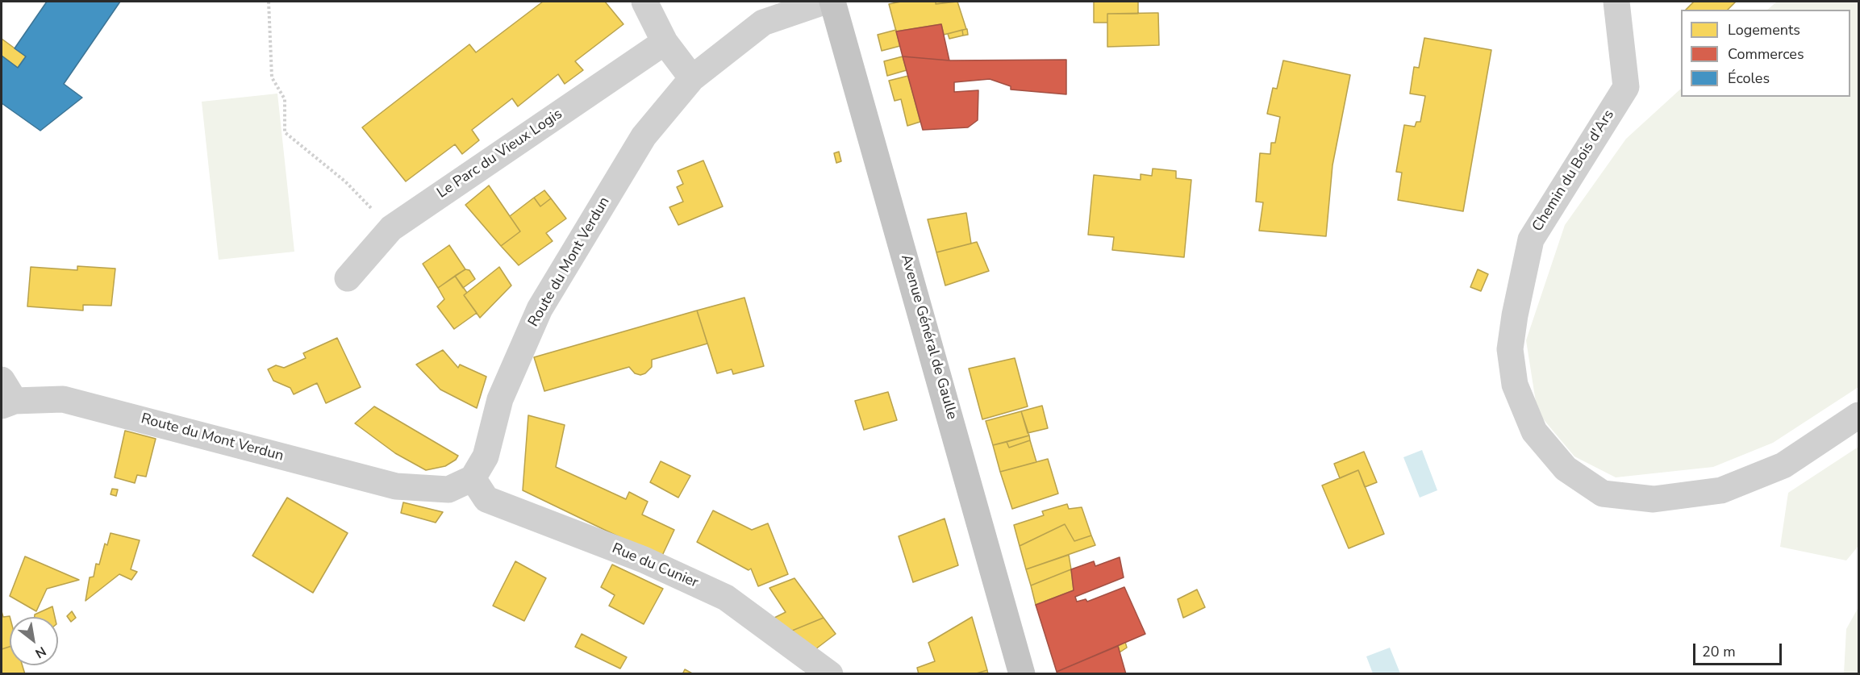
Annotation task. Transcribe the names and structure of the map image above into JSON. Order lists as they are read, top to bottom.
{
  "streets": {
    "main road": ["Avenue Général de Gaulle"],
    "street": [
      "Le Parc du Vieux Logis",
      "Chemin du Bois d'Ars",
      "Route du Mont Verdun",
      "Rue du Cunier"
    ]
  },
  "crossings": [
    ["Route du Mont Verdun", "Rue du Cunier"]
  ],
  "legend": ["Logements", "Commerces", "Écoles"],
  "scale_bar": "20 m",
  "north": "bottom right"
}
